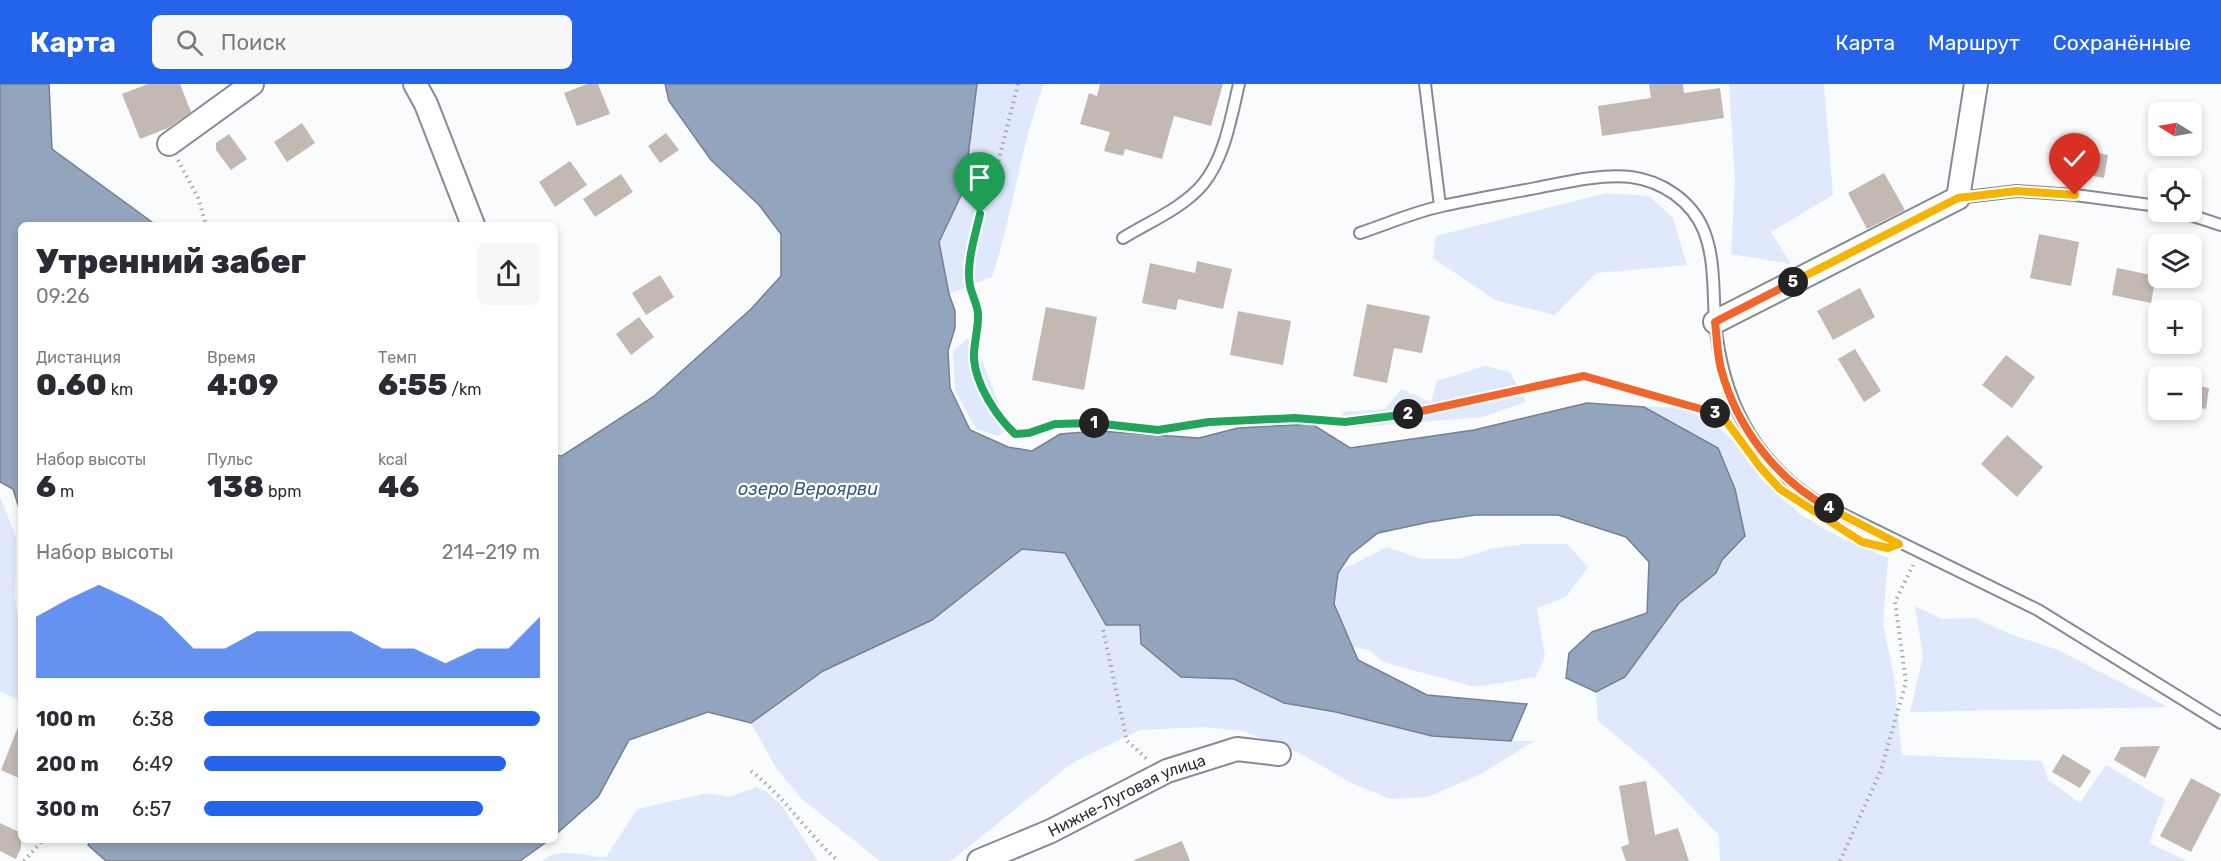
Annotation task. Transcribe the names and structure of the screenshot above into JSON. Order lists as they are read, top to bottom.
{
  "streets": {
    "street": ["Нижне-Луговая улица"]
  },
  "water": ["озеро Вероярви"],
  "north": "left",
  "page": {
    "header": "Карта",
    "search": "Поиск",
    "nav": ["Карта", "Маршрут", "Сохранённые"],
    "map_buttons": ["+", "−"],
    "heading": ["Утренний забег", "09:26"],
    "pins": [
      "5",
      "3",
      "2",
      "1",
      "4"
    ],
    "stats": [
      ["Дистанция", "0.60 km"],
      ["Время", "4:09"],
      ["Темп", "6:55 /km"],
      ["Набор высоты", "6 m"],
      ["Пульс", "138 bpm"],
      ["kcal", "46"]
    ],
    "chart": ["Набор высоты", "214–219 m"],
    "list": [
      {
        "name": "100 m",
        "note": "6:38"
      },
      {
        "name": "200 m",
        "note": "6:49"
      },
      {
        "name": "300 m",
        "note": "6:57"
      }
    ]
  }
}
